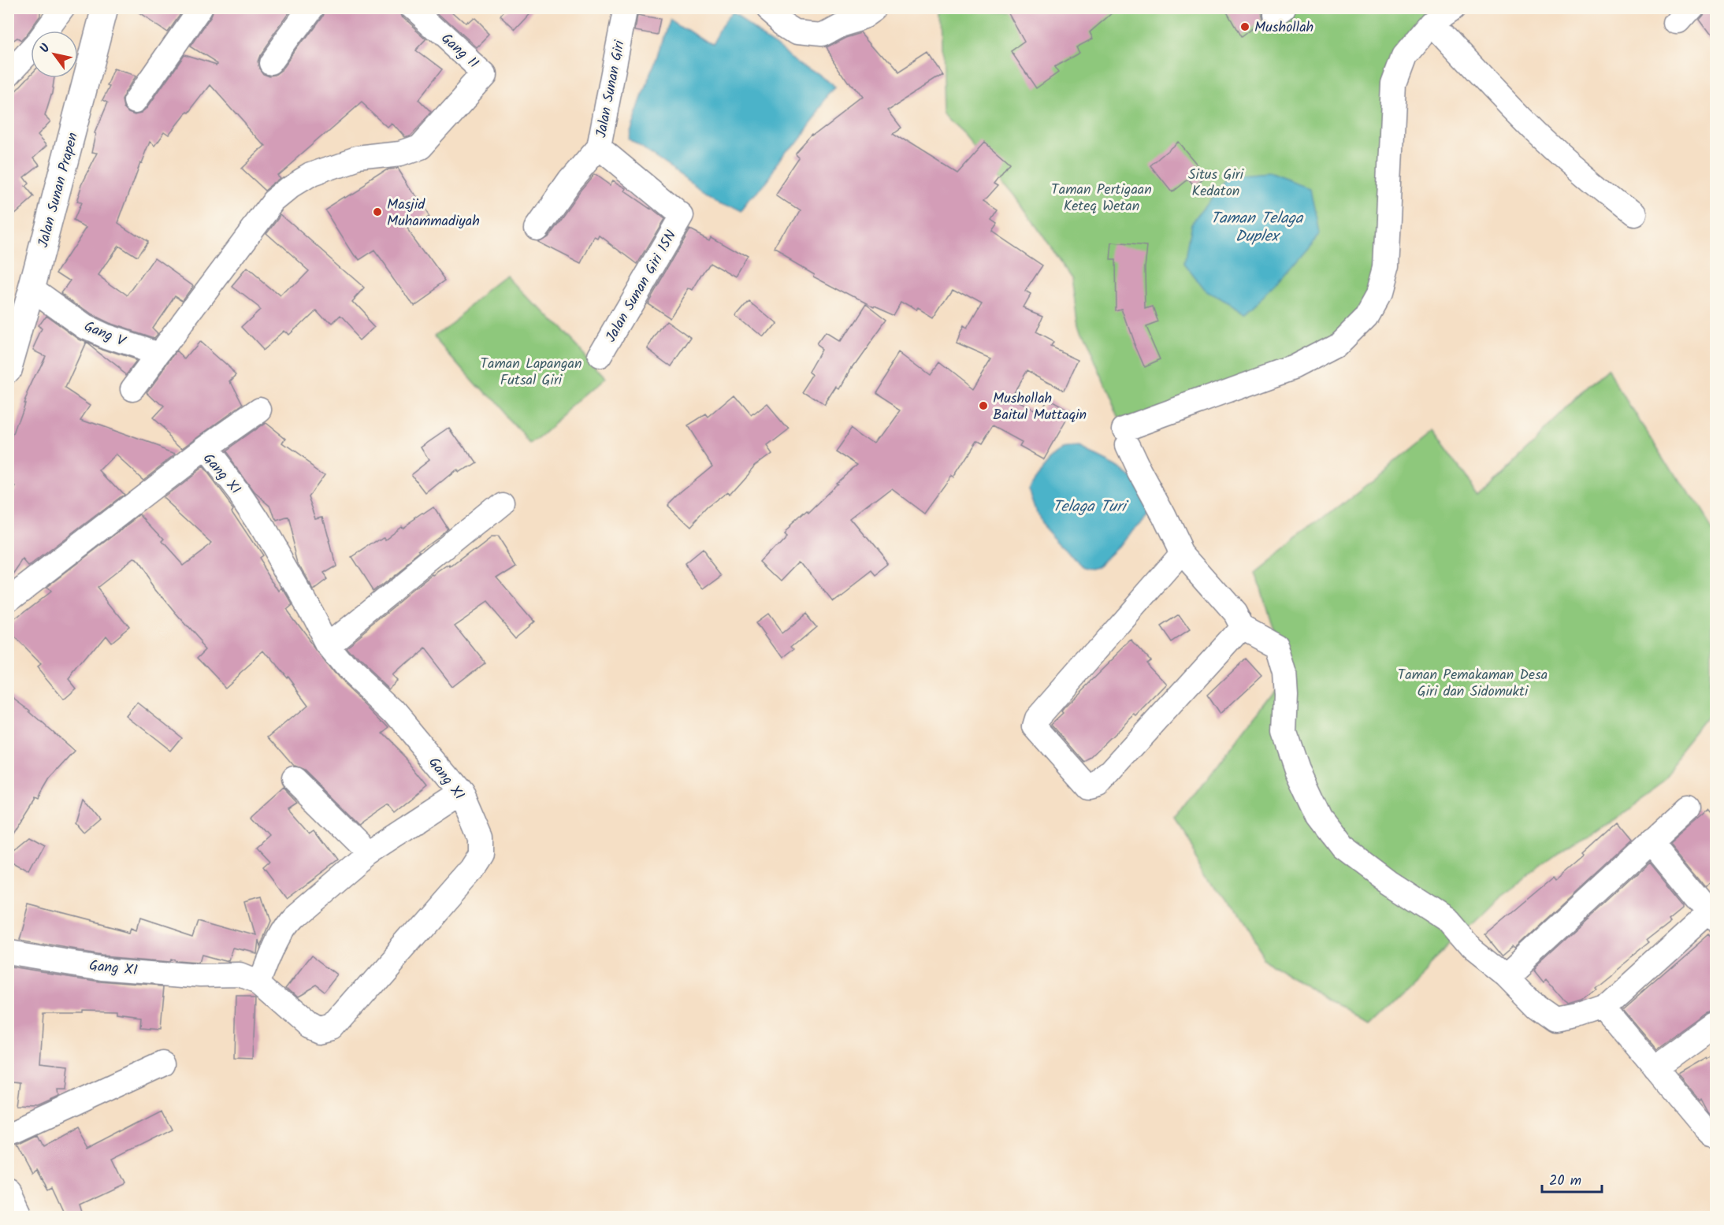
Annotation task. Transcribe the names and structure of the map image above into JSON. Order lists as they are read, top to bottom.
{
  "streets": {
    "main road": ["Jalan Sunan Prapen"],
    "street": [
      "Gang II",
      "Jalan Sunan Giri",
      "Jalan Sunan Giri 15N",
      "Gang V",
      "Gang XI"
    ]
  },
  "crossings": [
    ["Gang II", "Gang V"],
    ["Jalan Sunan Giri", "Jalan Sunan Giri 15N"],
    ["Jalan Sunan Prapen", "Gang V"]
  ],
  "water": ["Taman Telaga Duplex", "Telaga Turi"],
  "parks": [
    "Situs Giri Kedaton",
    "Taman Pertigaan Keteq Wetan",
    "Taman Lapangan Futsal Giri",
    "Taman Pemakaman Desa Giri dan Sidomukti"
  ],
  "places": ["Mushollah", "Masjid Muhammadiyah", "Mushollah Baitul Muttaqin"],
  "scale_bar": "20 m",
  "north": "top left"
}
